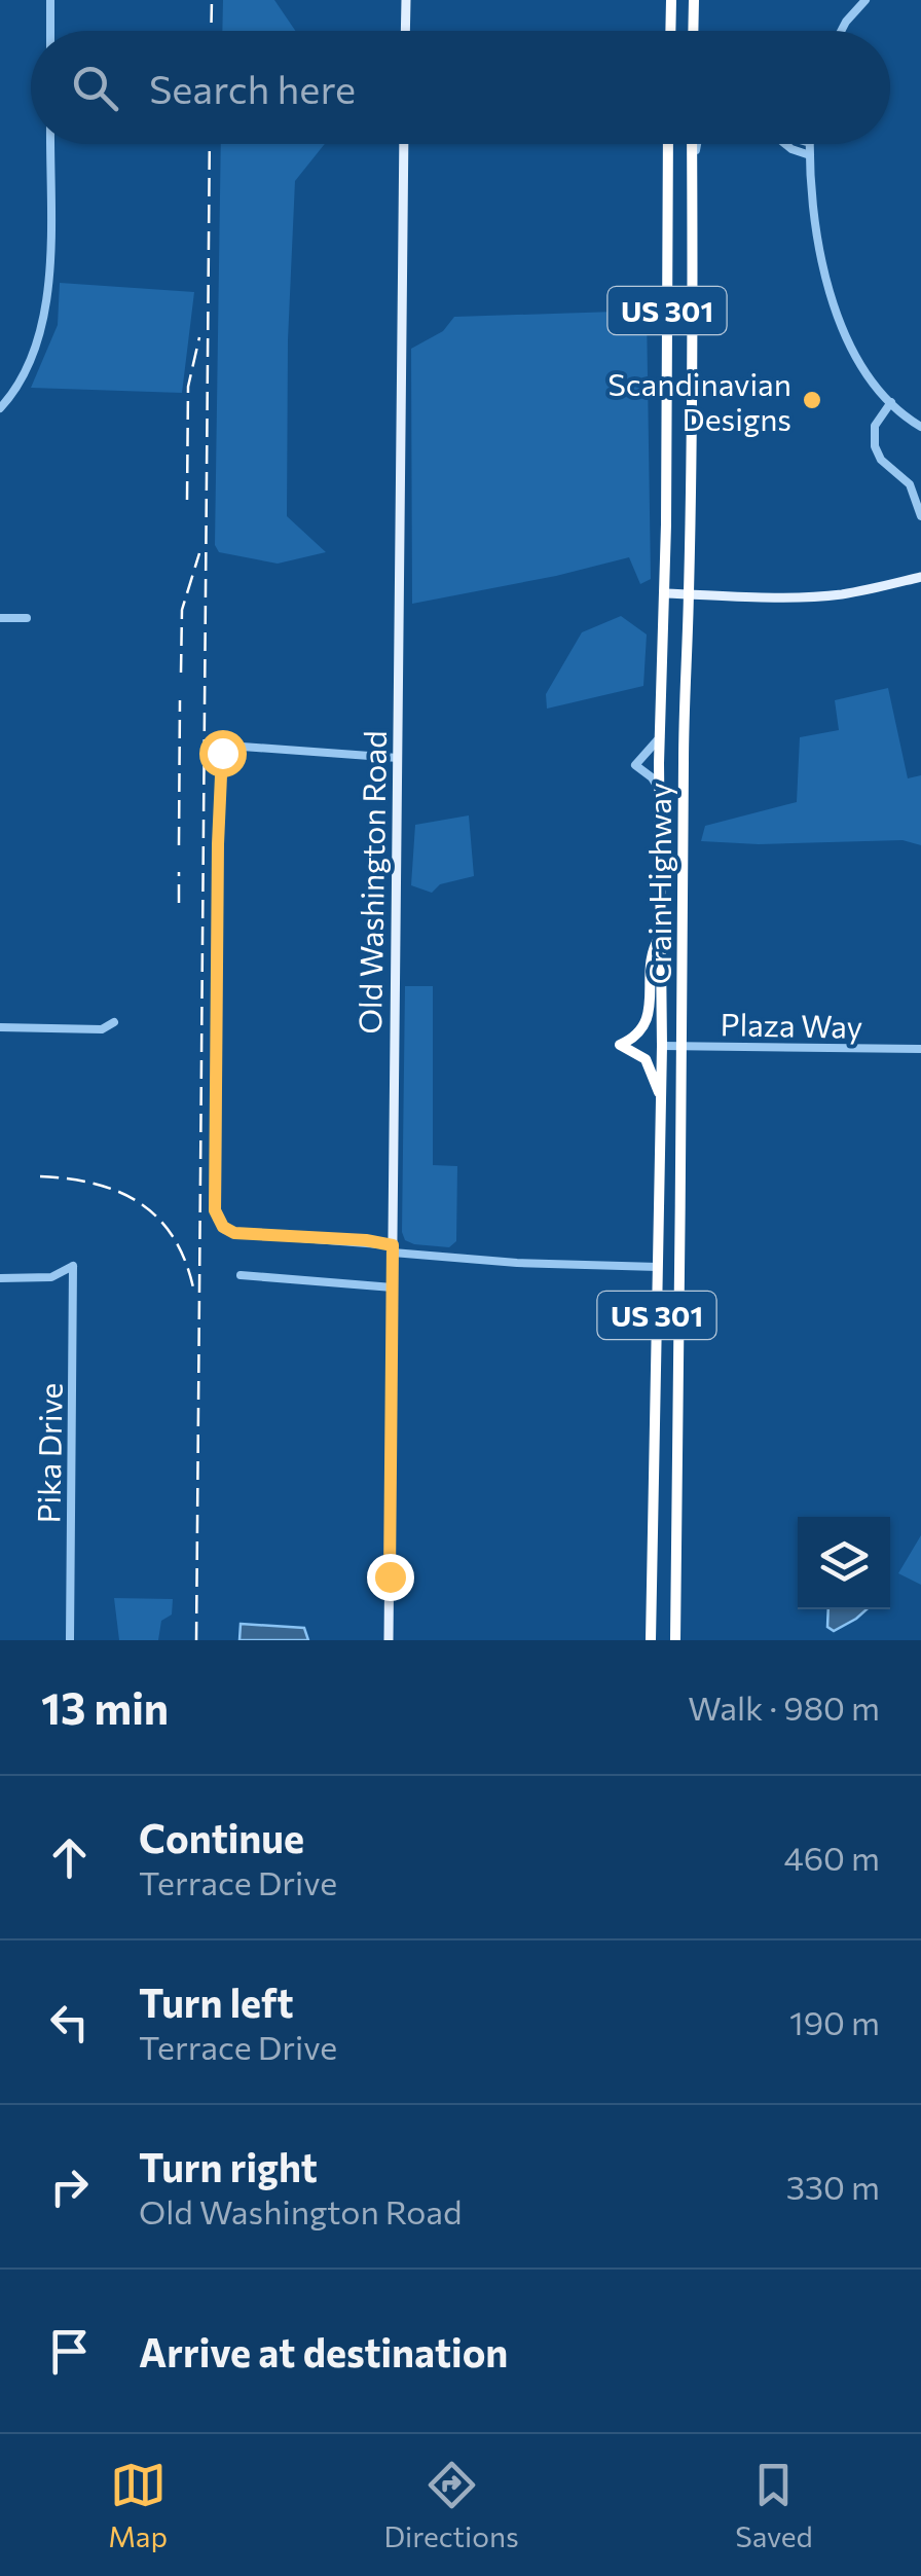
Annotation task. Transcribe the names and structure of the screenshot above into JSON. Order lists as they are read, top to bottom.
{
  "streets": {
    "highway": ["US 301", "Crain Highway"],
    "main road": ["Old Washington Road"],
    "street": ["Plaza Way", "Pika Drive"]
  },
  "crossings": [
    ["Crain Highway", "Plaza Way"]
  ],
  "places": ["Scandinavian Designs"],
  "page": {
    "search": "Search here",
    "heading": ["13 min", "Walk · 980 m"],
    "list": [
      ["Continue", "Terrace Drive", "460 m"],
      ["Turn left", "Terrace Drive", "190 m"],
      ["Turn right", "Old Washington Road", "330 m"],
      "Arrive at destination"
    ],
    "nav": ["Map", "Directions", "Saved"]
  }
}
